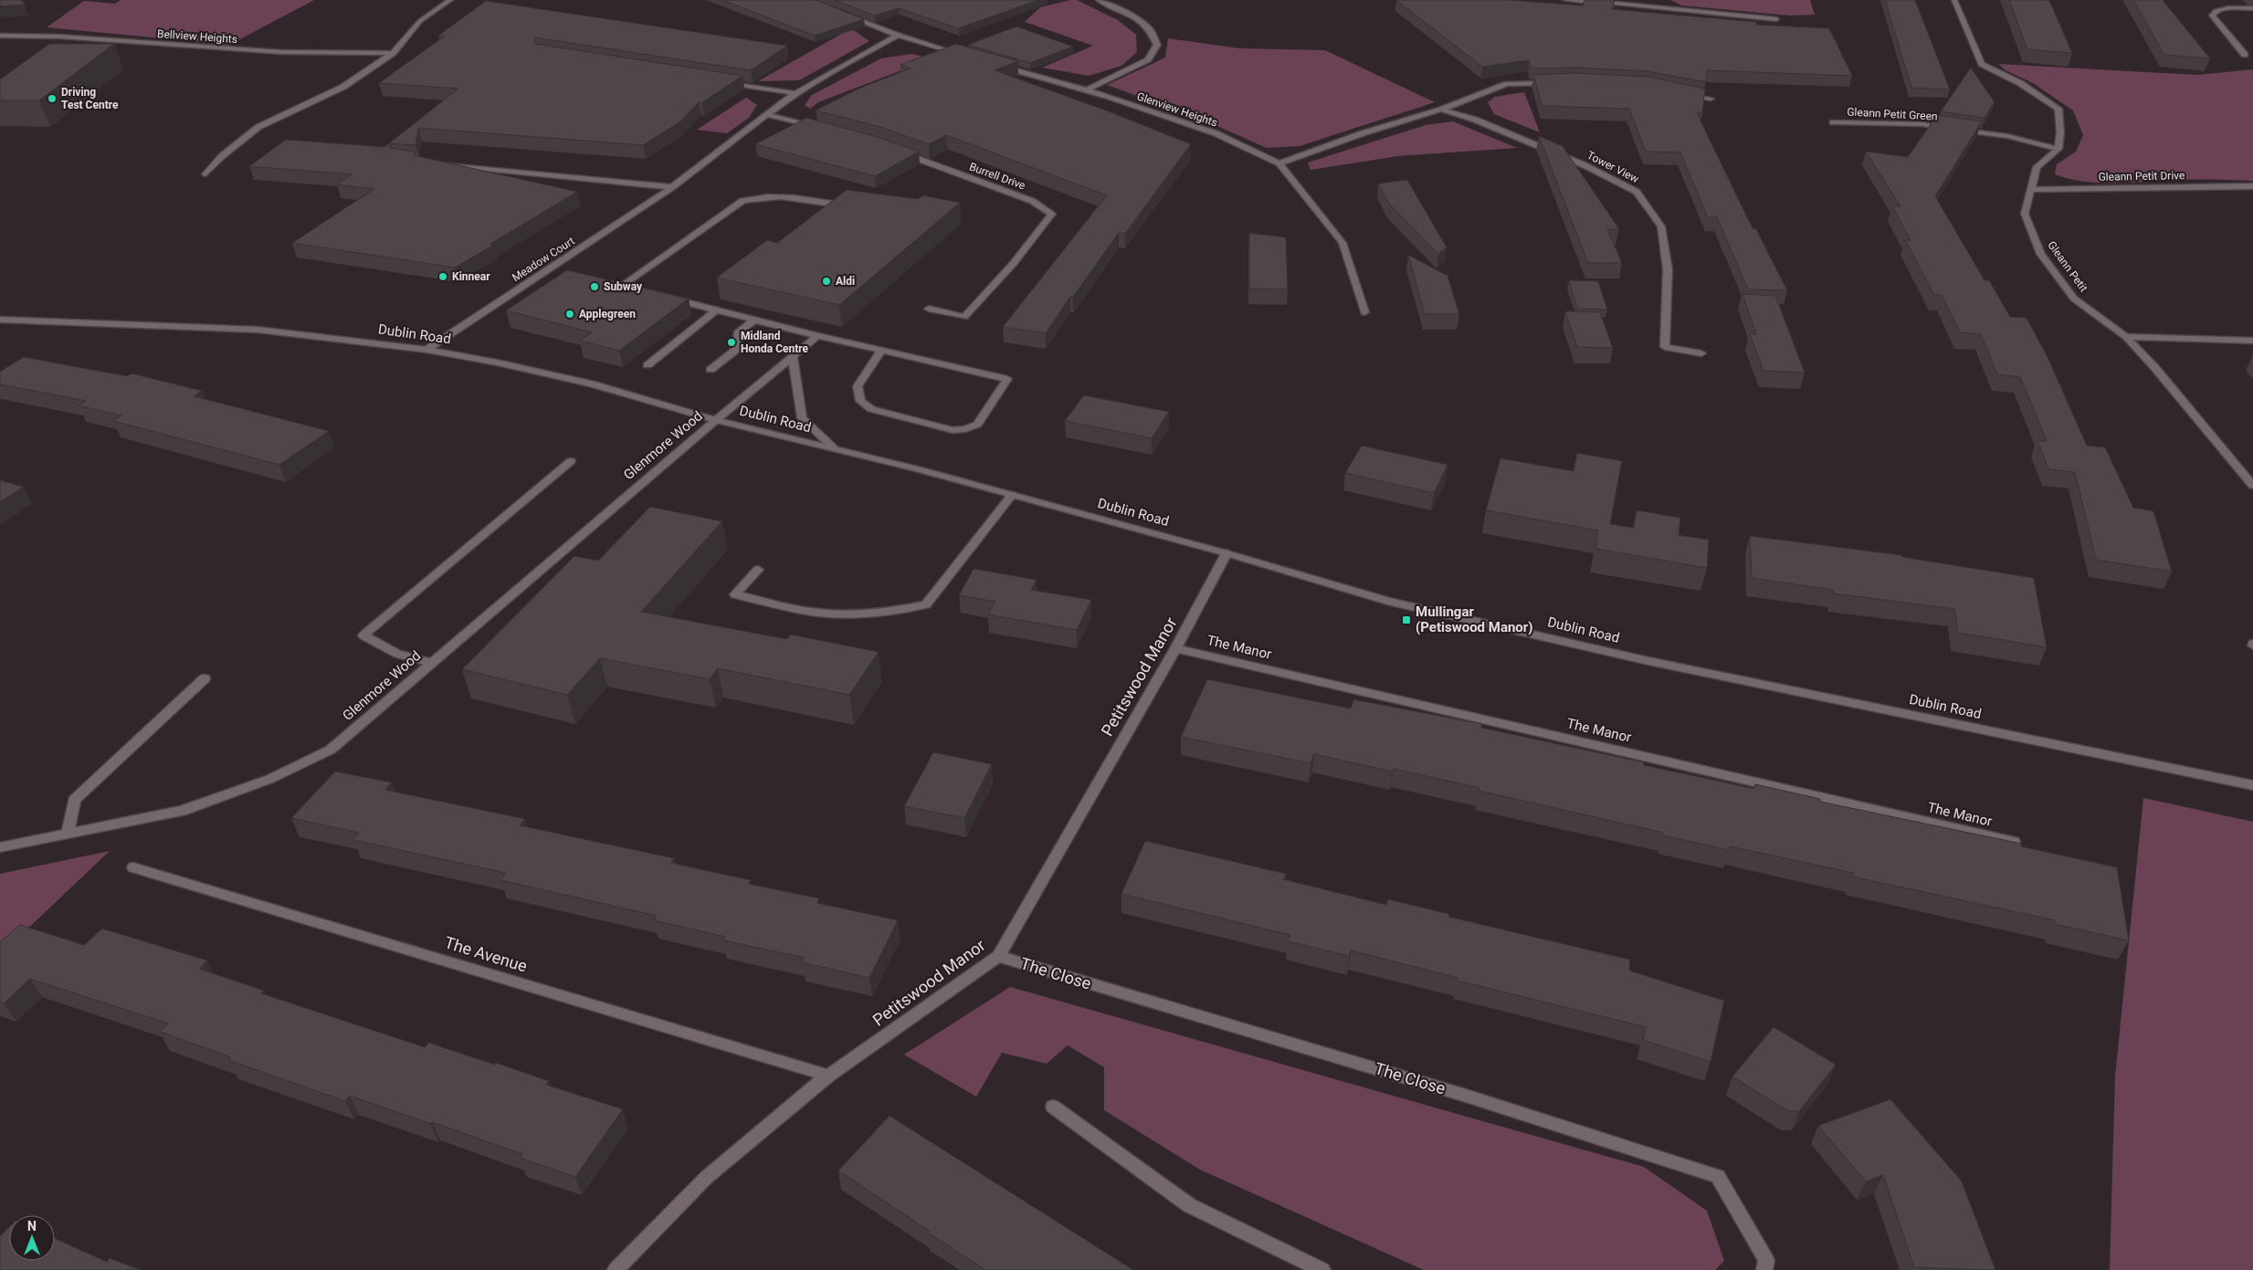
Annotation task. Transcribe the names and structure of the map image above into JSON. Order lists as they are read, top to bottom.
{
  "streets": {
    "street": [
      "Bellview Heights",
      "Glenview Heights",
      "Gleann Petit Green",
      "Tower View",
      "Burrell Drive",
      "Gleann Petit Drive",
      "Meadow Court",
      "Gleann Petit",
      "Dublin Road",
      "Glenmore Wood",
      "The Manor",
      "Petitswood Manor",
      "The Avenue",
      "The Close"
    ]
  },
  "crossings": [
    ["Gleann Petit Green", "Gleann Petit"],
    ["Gleann Petit Drive", "Gleann Petit"],
    ["Meadow Court", "Dublin Road"],
    ["Dublin Road", "Glenmore Wood"],
    ["Dublin Road", "Petitswood Manor"],
    ["The Manor", "Petitswood Manor"],
    ["Petitswood Manor", "The Avenue"],
    ["Petitswood Manor", "The Close"]
  ],
  "places": {
    "other": [
      "Driving Test Centre",
      "Kinnear",
      "Aldi",
      "Subway",
      "Applegreen",
      "Midland Honda Centre"
    ],
    "transit": ["Mullingar (Petiswood Manor)"]
  },
  "north": "top"
}
